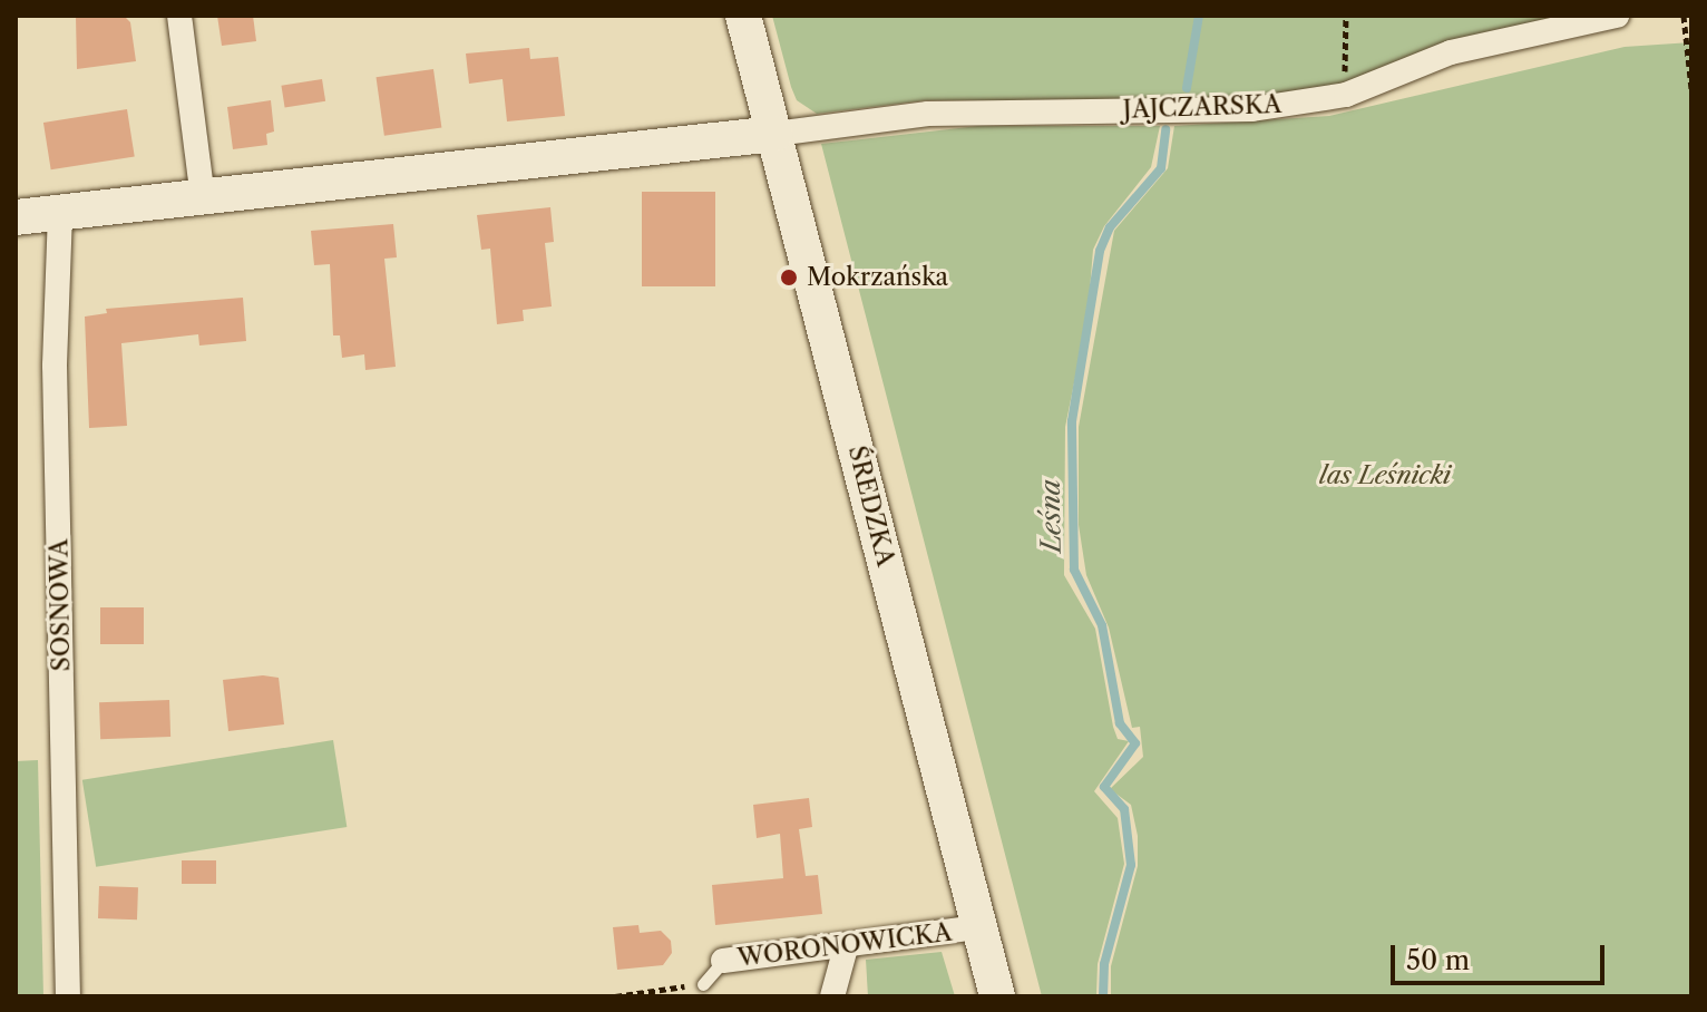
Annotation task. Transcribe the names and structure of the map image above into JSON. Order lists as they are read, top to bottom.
{
  "streets": {
    "main road": ["ŚREDZKA"],
    "street": ["JAJCZARSKA", "SOSNOWA", "WORONOWICKA"]
  },
  "crossings": [
    ["JAJCZARSKA", "ŚREDZKA"],
    ["ŚREDZKA", "WORONOWICKA"]
  ],
  "water": ["Leśna"],
  "parks": ["las Leśnicki"],
  "places": ["Mokrzańska"],
  "scale_bar": "50 m"
}
